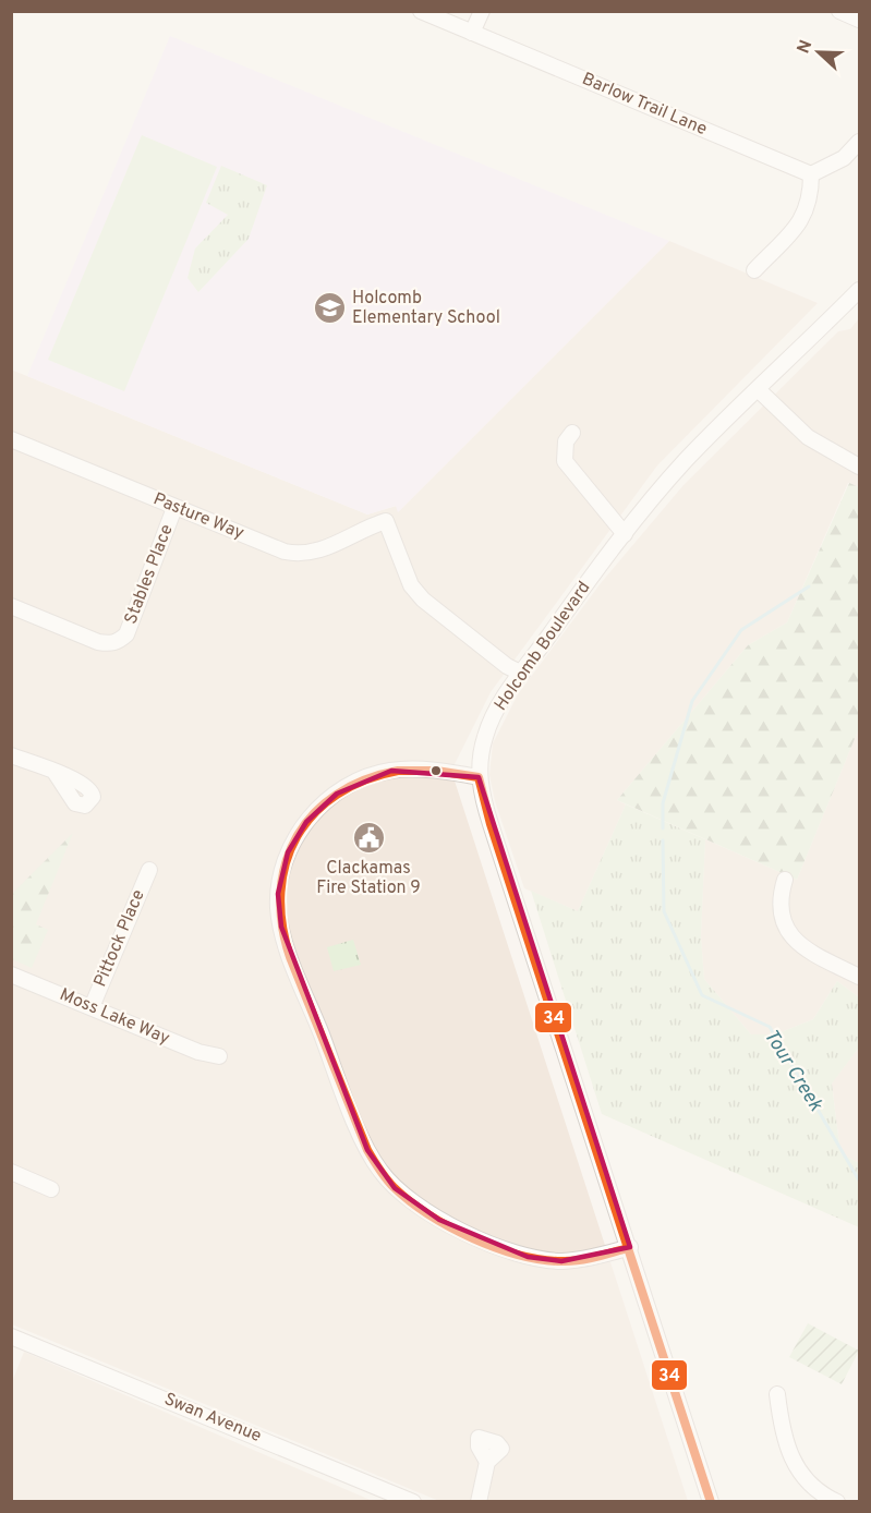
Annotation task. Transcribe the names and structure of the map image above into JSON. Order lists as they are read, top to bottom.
{
  "streets": {
    "street": [
      "Barlow Trail Lane",
      "Pasture Way",
      "Stables Place",
      "Holcomb Boulevard",
      "Pittock Place",
      "Moss Lake Way",
      "Swan Avenue"
    ]
  },
  "crossings": [
    ["Pasture Way", "Stables Place"],
    ["Pasture Way", "Holcomb Boulevard"],
    ["Pittock Place", "Moss Lake Way"]
  ],
  "water": ["Tour Creek"],
  "places": {
    "school or university": ["Holcomb Elementary School"],
    "public building": ["Clackamas Fire Station 9"]
  },
  "lines": ["transit line 34"],
  "north": "left"
}
